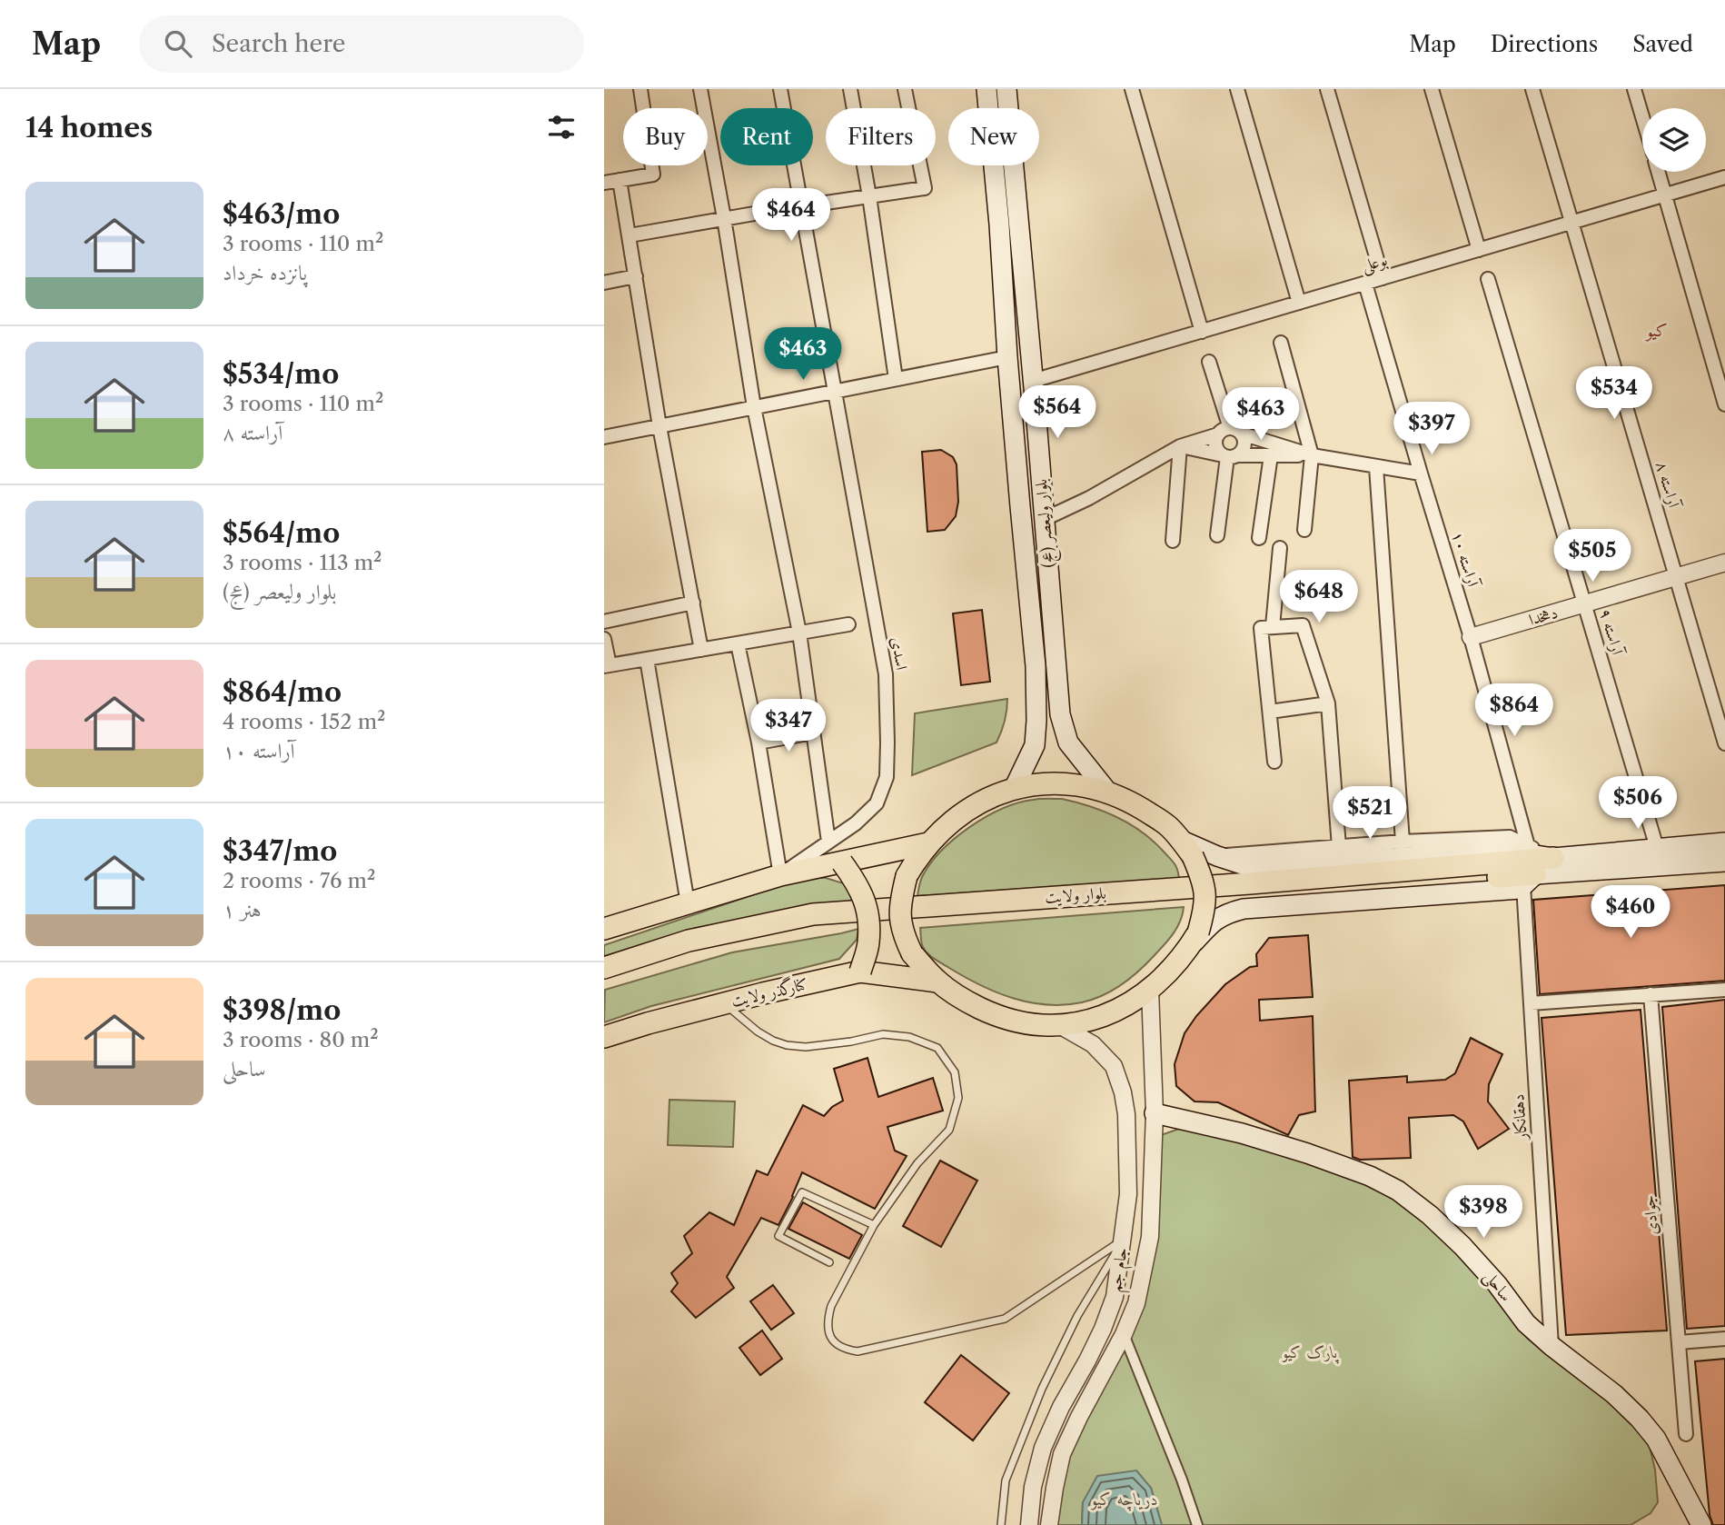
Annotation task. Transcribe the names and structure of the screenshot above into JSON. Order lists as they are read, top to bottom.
{
  "streets": {
    "main road": [
      "بلوار ولیعصر (عج)",
      "بلوار ولایت",
      "کنارگذر ولایت",
      "ساحلی"
    ],
    "street": [
      "بوعلی",
      "آراسته ۸",
      "آراسته ۱۰",
      "دهخدا",
      "آراسته ۹",
      "اسدی",
      "دهقانکار",
      "جوادی",
      "جام جم"
    ]
  },
  "crossings": [
    ["بوعلی", "آراسته ۸"],
    ["بوعلی", "بلوار ولیعصر (عج)"],
    ["بوعلی", "آراسته ۱۰"],
    ["آراسته ۸", "دهخدا"],
    ["آراسته ۱۰", "دهخدا"],
    ["دهخدا", "آراسته ۹"],
    ["بلوار ولایت", "دهقانکار"],
    ["دهقانکار", "ساحلی"],
    ["جام جم", "ساحلی"]
  ],
  "districts": ["کیو"],
  "water": ["دریاچه کیو"],
  "parks": ["پارک کیو"],
  "page": {
    "header": "Map",
    "search": "Search here",
    "nav": ["Map", "Directions", "Saved"],
    "heading": "14 homes",
    "chip": [
      "Buy",
      "Rent",
      "Filters",
      "New"
    ],
    "list": [
      {
        "name": "$463/mo",
        "note": "3 rooms · 110 m² · پانزده خرداد"
      },
      {
        "name": "$534/mo",
        "note": "3 rooms · 110 m² · آراسته ۸"
      },
      {
        "name": "$564/mo",
        "note": "3 rooms · 113 m² · بلوار ولیعصر (عج)"
      },
      {
        "name": "$864/mo",
        "note": "4 rooms · 152 m² · آراسته ۱۰"
      },
      {
        "name": "$347/mo",
        "note": "2 rooms · 76 m² · هنر ۱"
      },
      {
        "name": "$398/mo",
        "note": "3 rooms · 80 m² · ساحلی"
      }
    ],
    "price": [
      "$464",
      "$463",
      "$534",
      "$564",
      "$463",
      "$397",
      "$505",
      "$648",
      "$864",
      "$347",
      "$506",
      "$521",
      "$460",
      "$398"
    ]
  }
}
